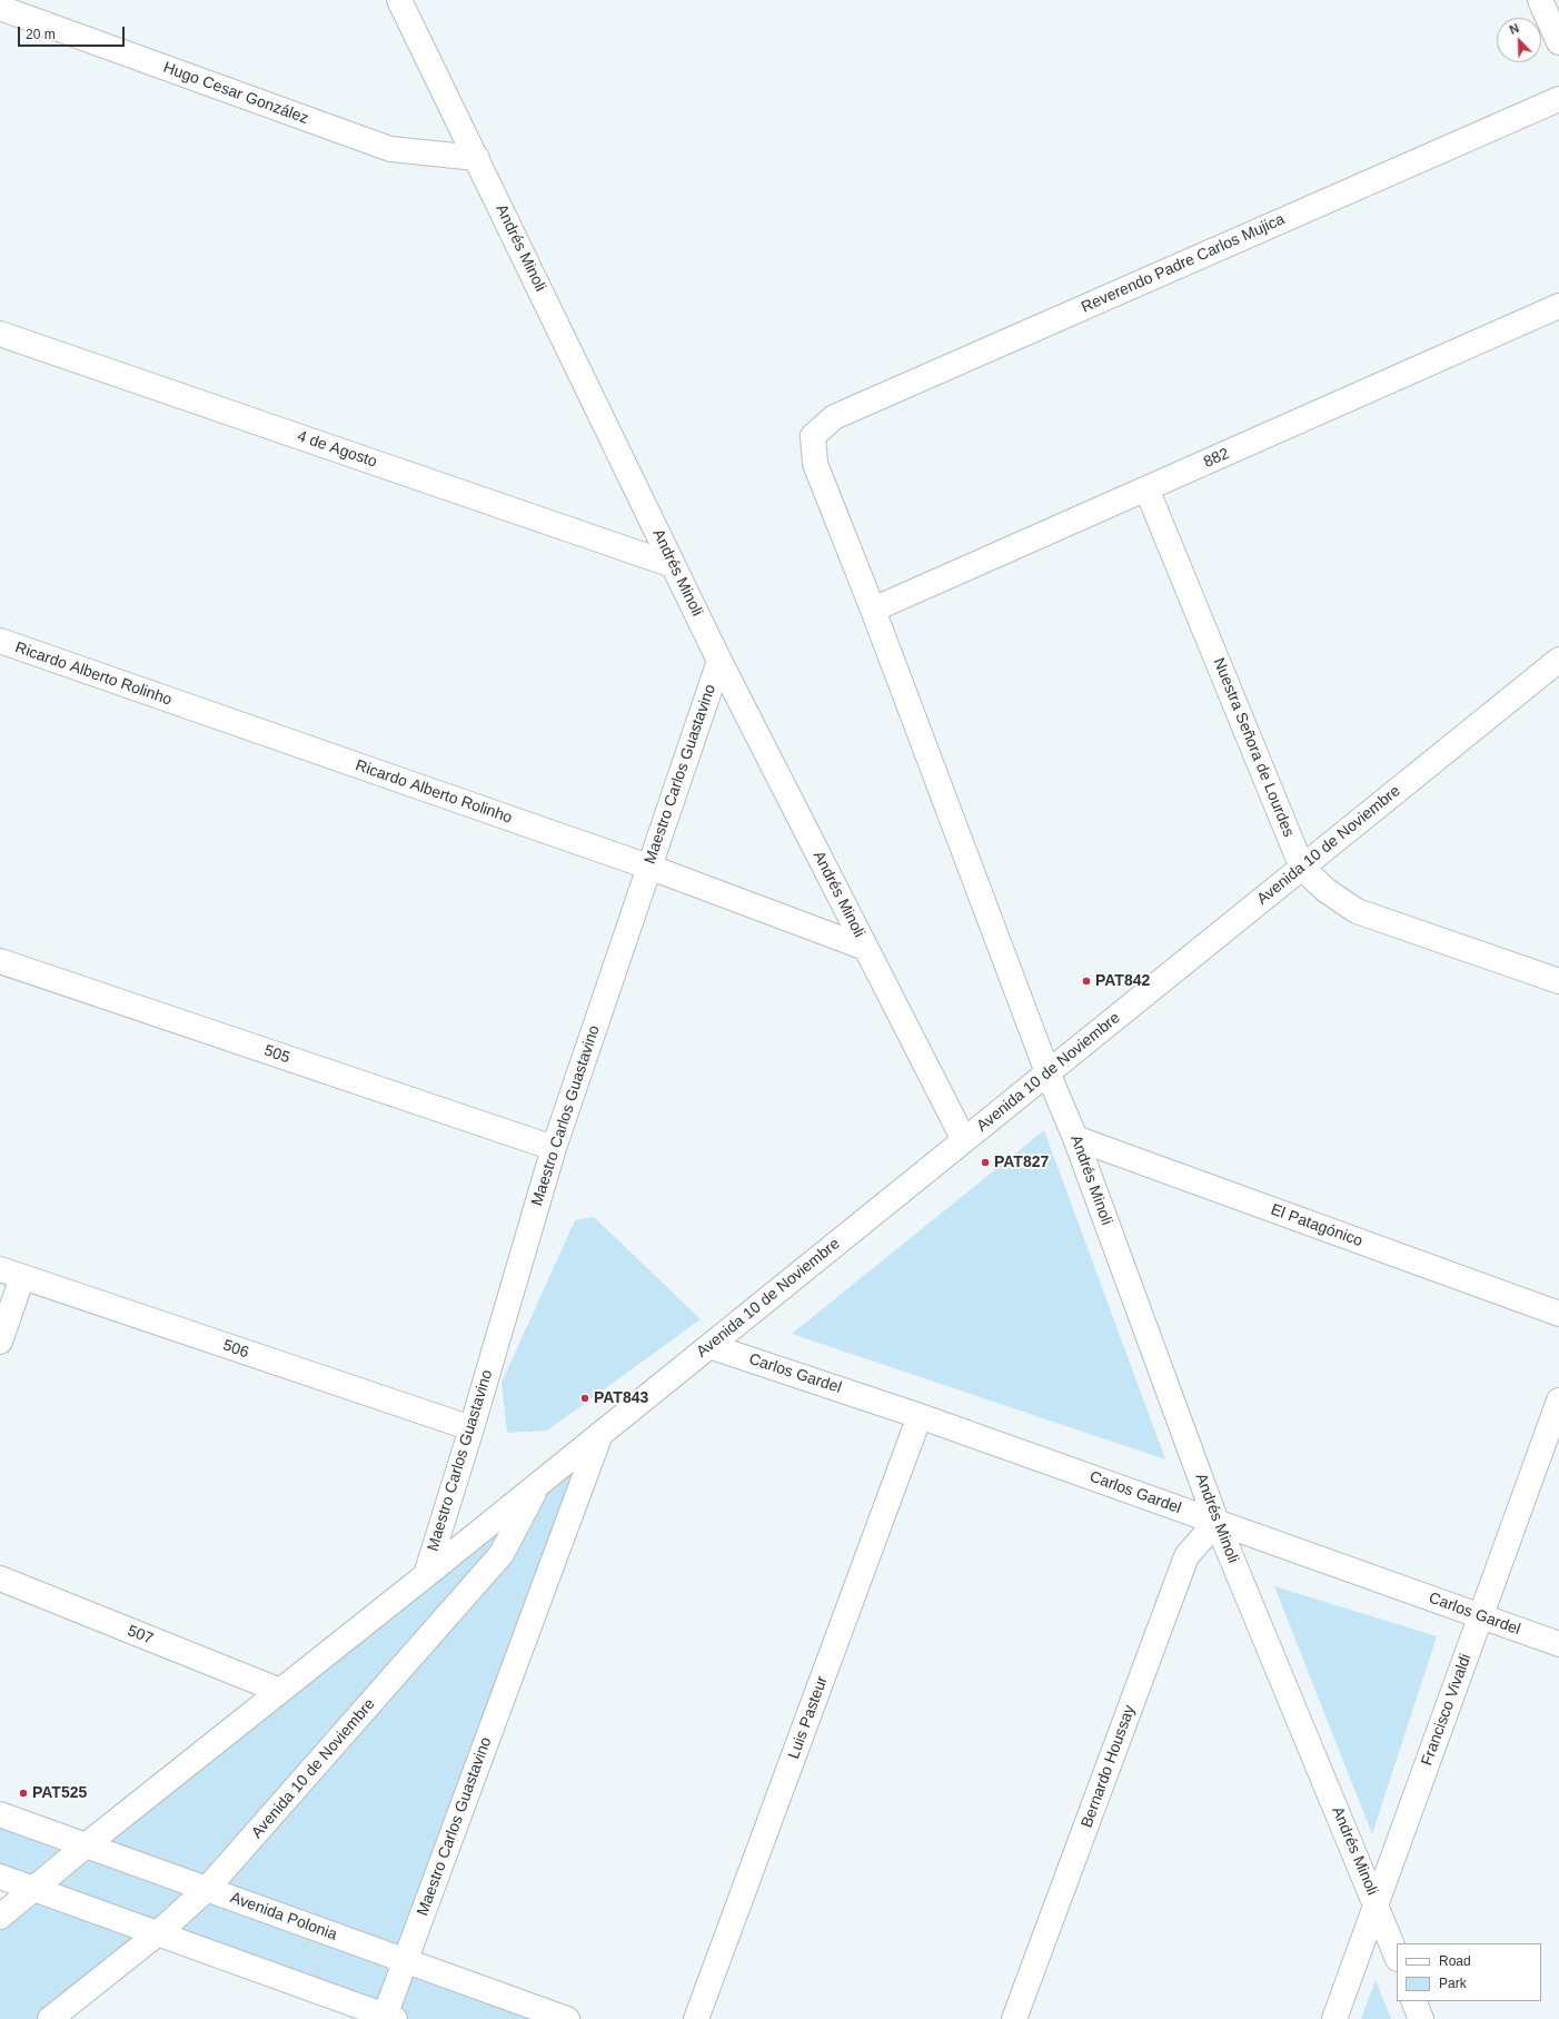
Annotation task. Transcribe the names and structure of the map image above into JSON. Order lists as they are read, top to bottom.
{
  "streets": {
    "street": [
      "Hugo Cesar González",
      "Andrés Minoli",
      "Reverendo Padre Carlos Mujica",
      "4 de Agosto",
      "882",
      "Ricardo Alberto Rolinho",
      "Nuestra Señora de Lourdes",
      "Maestro Carlos Guastavino",
      "Avenida 10 de Noviembre",
      "505",
      "El Patagónico",
      "506",
      "Carlos Gardel",
      "507",
      "Francisco Vivaldi",
      "Luis Pasteur",
      "Bernardo Houssay",
      "Avenida Polonia"
    ]
  },
  "crossings": [
    ["Hugo Cesar González", "Andrés Minoli"],
    ["Andrés Minoli", "Reverendo Padre Carlos Mujica"],
    ["Andrés Minoli", "4 de Agosto"],
    ["Andrés Minoli", "882"],
    ["Andrés Minoli", "Ricardo Alberto Rolinho"],
    ["Andrés Minoli", "Maestro Carlos Guastavino"],
    ["Andrés Minoli", "Avenida 10 de Noviembre"],
    ["Andrés Minoli", "El Patagónico"],
    ["Andrés Minoli", "Carlos Gardel"],
    ["Andrés Minoli", "Francisco Vivaldi"],
    ["Andrés Minoli", "Bernardo Houssay"],
    ["882", "Nuestra Señora de Lourdes"],
    ["Ricardo Alberto Rolinho", "Maestro Carlos Guastavino"],
    ["Nuestra Señora de Lourdes", "Avenida 10 de Noviembre"],
    ["Maestro Carlos Guastavino", "Avenida 10 de Noviembre"],
    ["Maestro Carlos Guastavino", "505"],
    ["Maestro Carlos Guastavino", "506"],
    ["Maestro Carlos Guastavino", "Avenida Polonia"],
    ["Avenida 10 de Noviembre", "Carlos Gardel"],
    ["Avenida 10 de Noviembre", "507"],
    ["Avenida 10 de Noviembre", "Avenida Polonia"],
    ["Carlos Gardel", "Francisco Vivaldi"],
    ["Carlos Gardel", "Luis Pasteur"],
    ["Carlos Gardel", "Bernardo Houssay"]
  ],
  "places": [
    "PAT842",
    "PAT827",
    "PAT843",
    "PAT525"
  ],
  "legend": ["Road", "Park"],
  "scale_bar": "20 m",
  "north": "top left"
}
